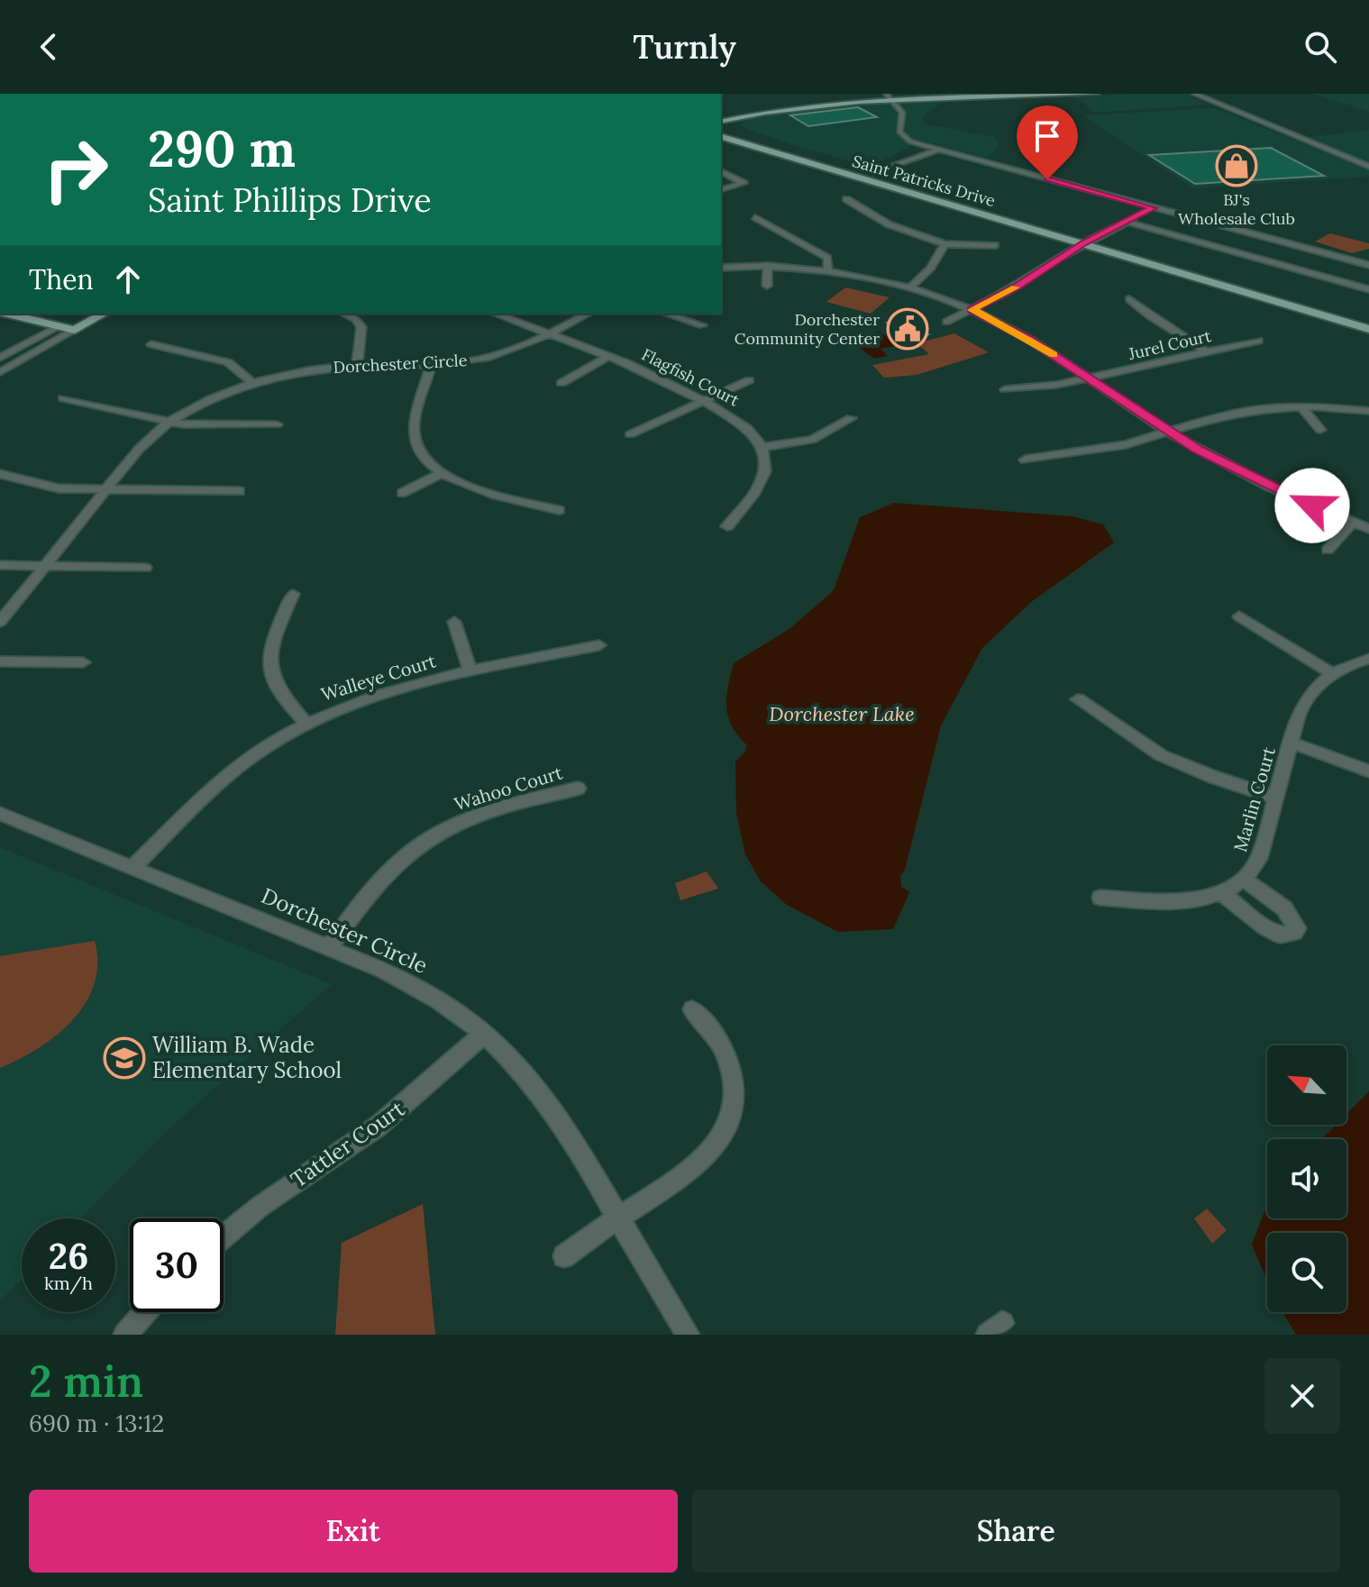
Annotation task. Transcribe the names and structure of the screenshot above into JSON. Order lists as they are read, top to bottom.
{
  "streets": {
    "main road": ["Saint Patricks Drive"],
    "street": [
      "Jurel Court",
      "Dorchester Circle",
      "Flagfish Court",
      "Walleye Court",
      "Wahoo Court",
      "Marlin Court",
      "Tattler Court"
    ]
  },
  "crossings": [
    ["Dorchester Circle", "Flagfish Court"],
    ["Dorchester Circle", "Walleye Court"],
    ["Dorchester Circle", "Wahoo Court"],
    ["Dorchester Circle", "Tattler Court"]
  ],
  "water": ["Dorchester Lake"],
  "places": {
    "shop": ["BJ's Wholesale Club"],
    "public building": ["Dorchester Community Center"],
    "school or university": ["William B. Wade Elementary School"]
  },
  "north": "top left",
  "page": {
    "header": "Turnly",
    "turn": ["290 m", "Saint Phillips Drive"],
    "then": "Then",
    "speed": "26 km/h",
    "limit": "30",
    "heading": ["2 min", "690 m · 13:12"],
    "buttons": ["Exit", "Share"]
  }
}
